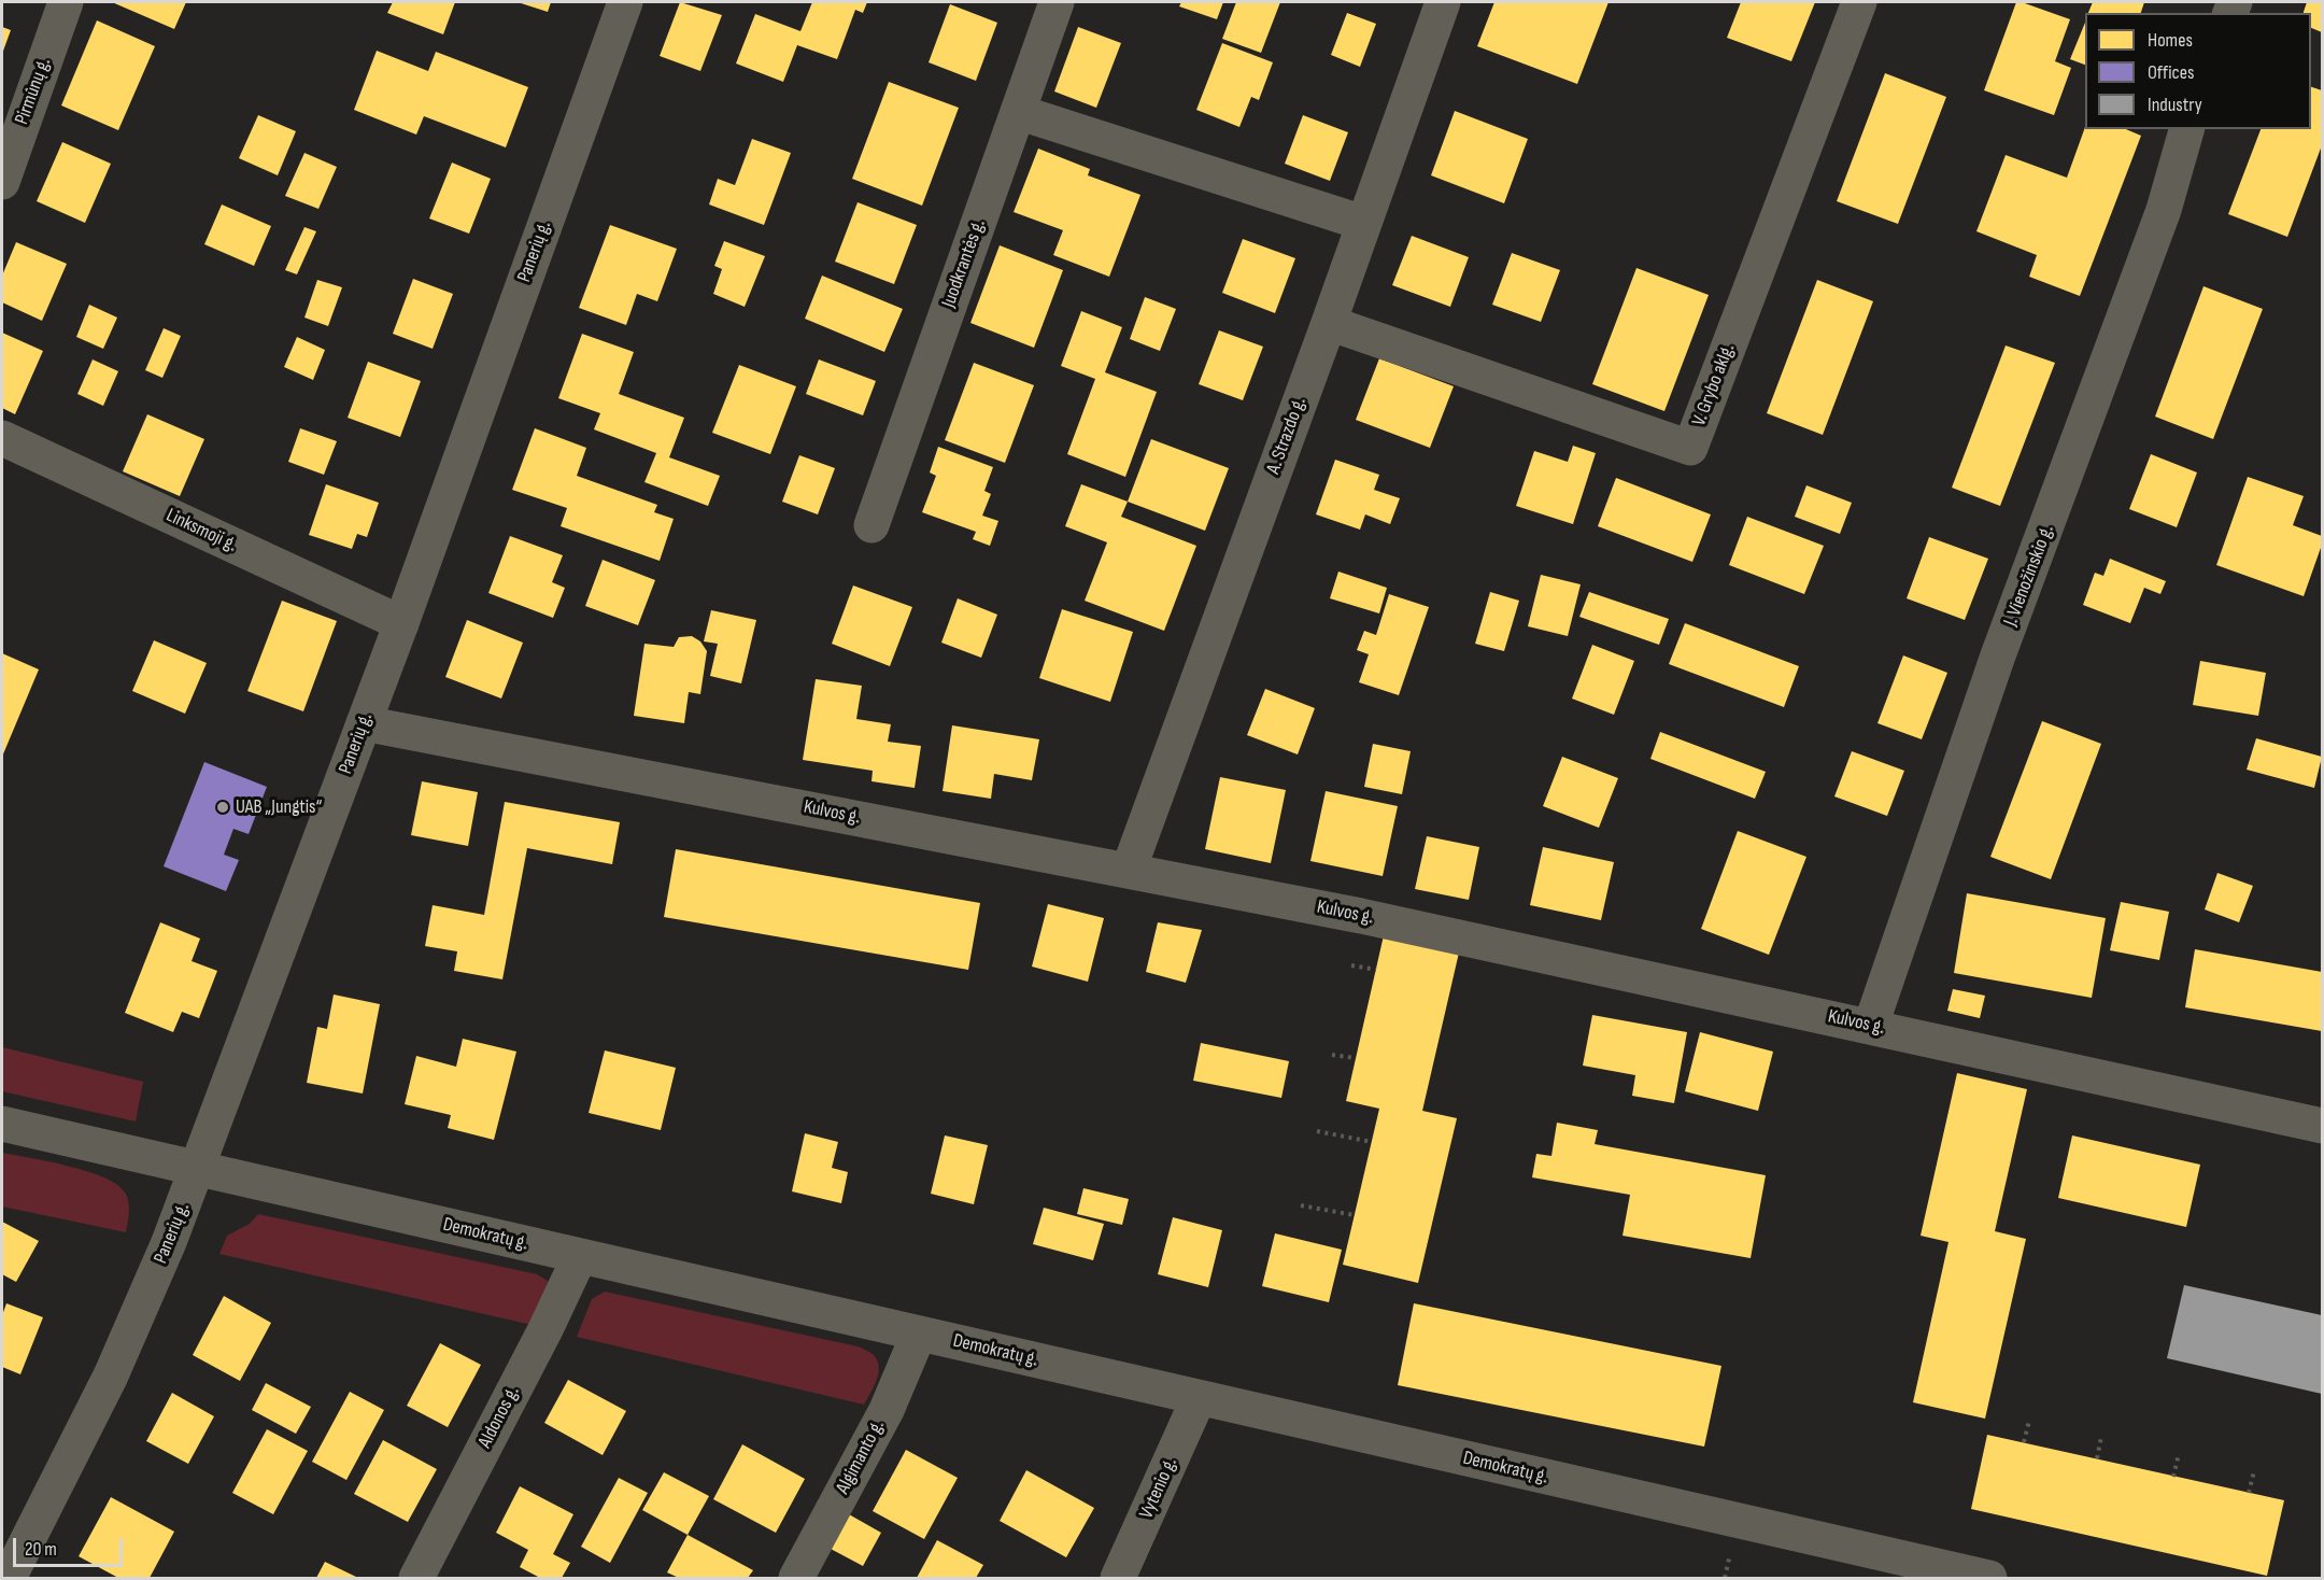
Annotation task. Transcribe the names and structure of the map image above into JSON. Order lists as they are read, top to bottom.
{
  "streets": {
    "street": [
      "Pirmūnų g.",
      "Panerių g.",
      "Juodkrantės g.",
      "V. Grybo aklg.",
      "A. Strazdo g.",
      "Linksmoji g.",
      "J. Vienožinskio g.",
      "Kulvos g.",
      "Demokratų g.",
      "Aldonos g.",
      "Algimanto g.",
      "Vytenio g."
    ]
  },
  "crossings": [
    ["Panerių g.", "Linksmoji g."],
    ["Panerių g.", "Kulvos g."],
    ["Panerių g.", "Demokratų g."],
    ["V. Grybo aklg.", "A. Strazdo g."],
    ["A. Strazdo g.", "Kulvos g."],
    ["J. Vienožinskio g.", "Kulvos g."],
    ["Demokratų g.", "Aldonos g."],
    ["Demokratų g.", "Algimanto g."],
    ["Demokratų g.", "Vytenio g."]
  ],
  "places": ["UAB „Jungtis“"],
  "legend": ["Homes", "Offices", "Industry"],
  "scale_bar": "20 m"
}
